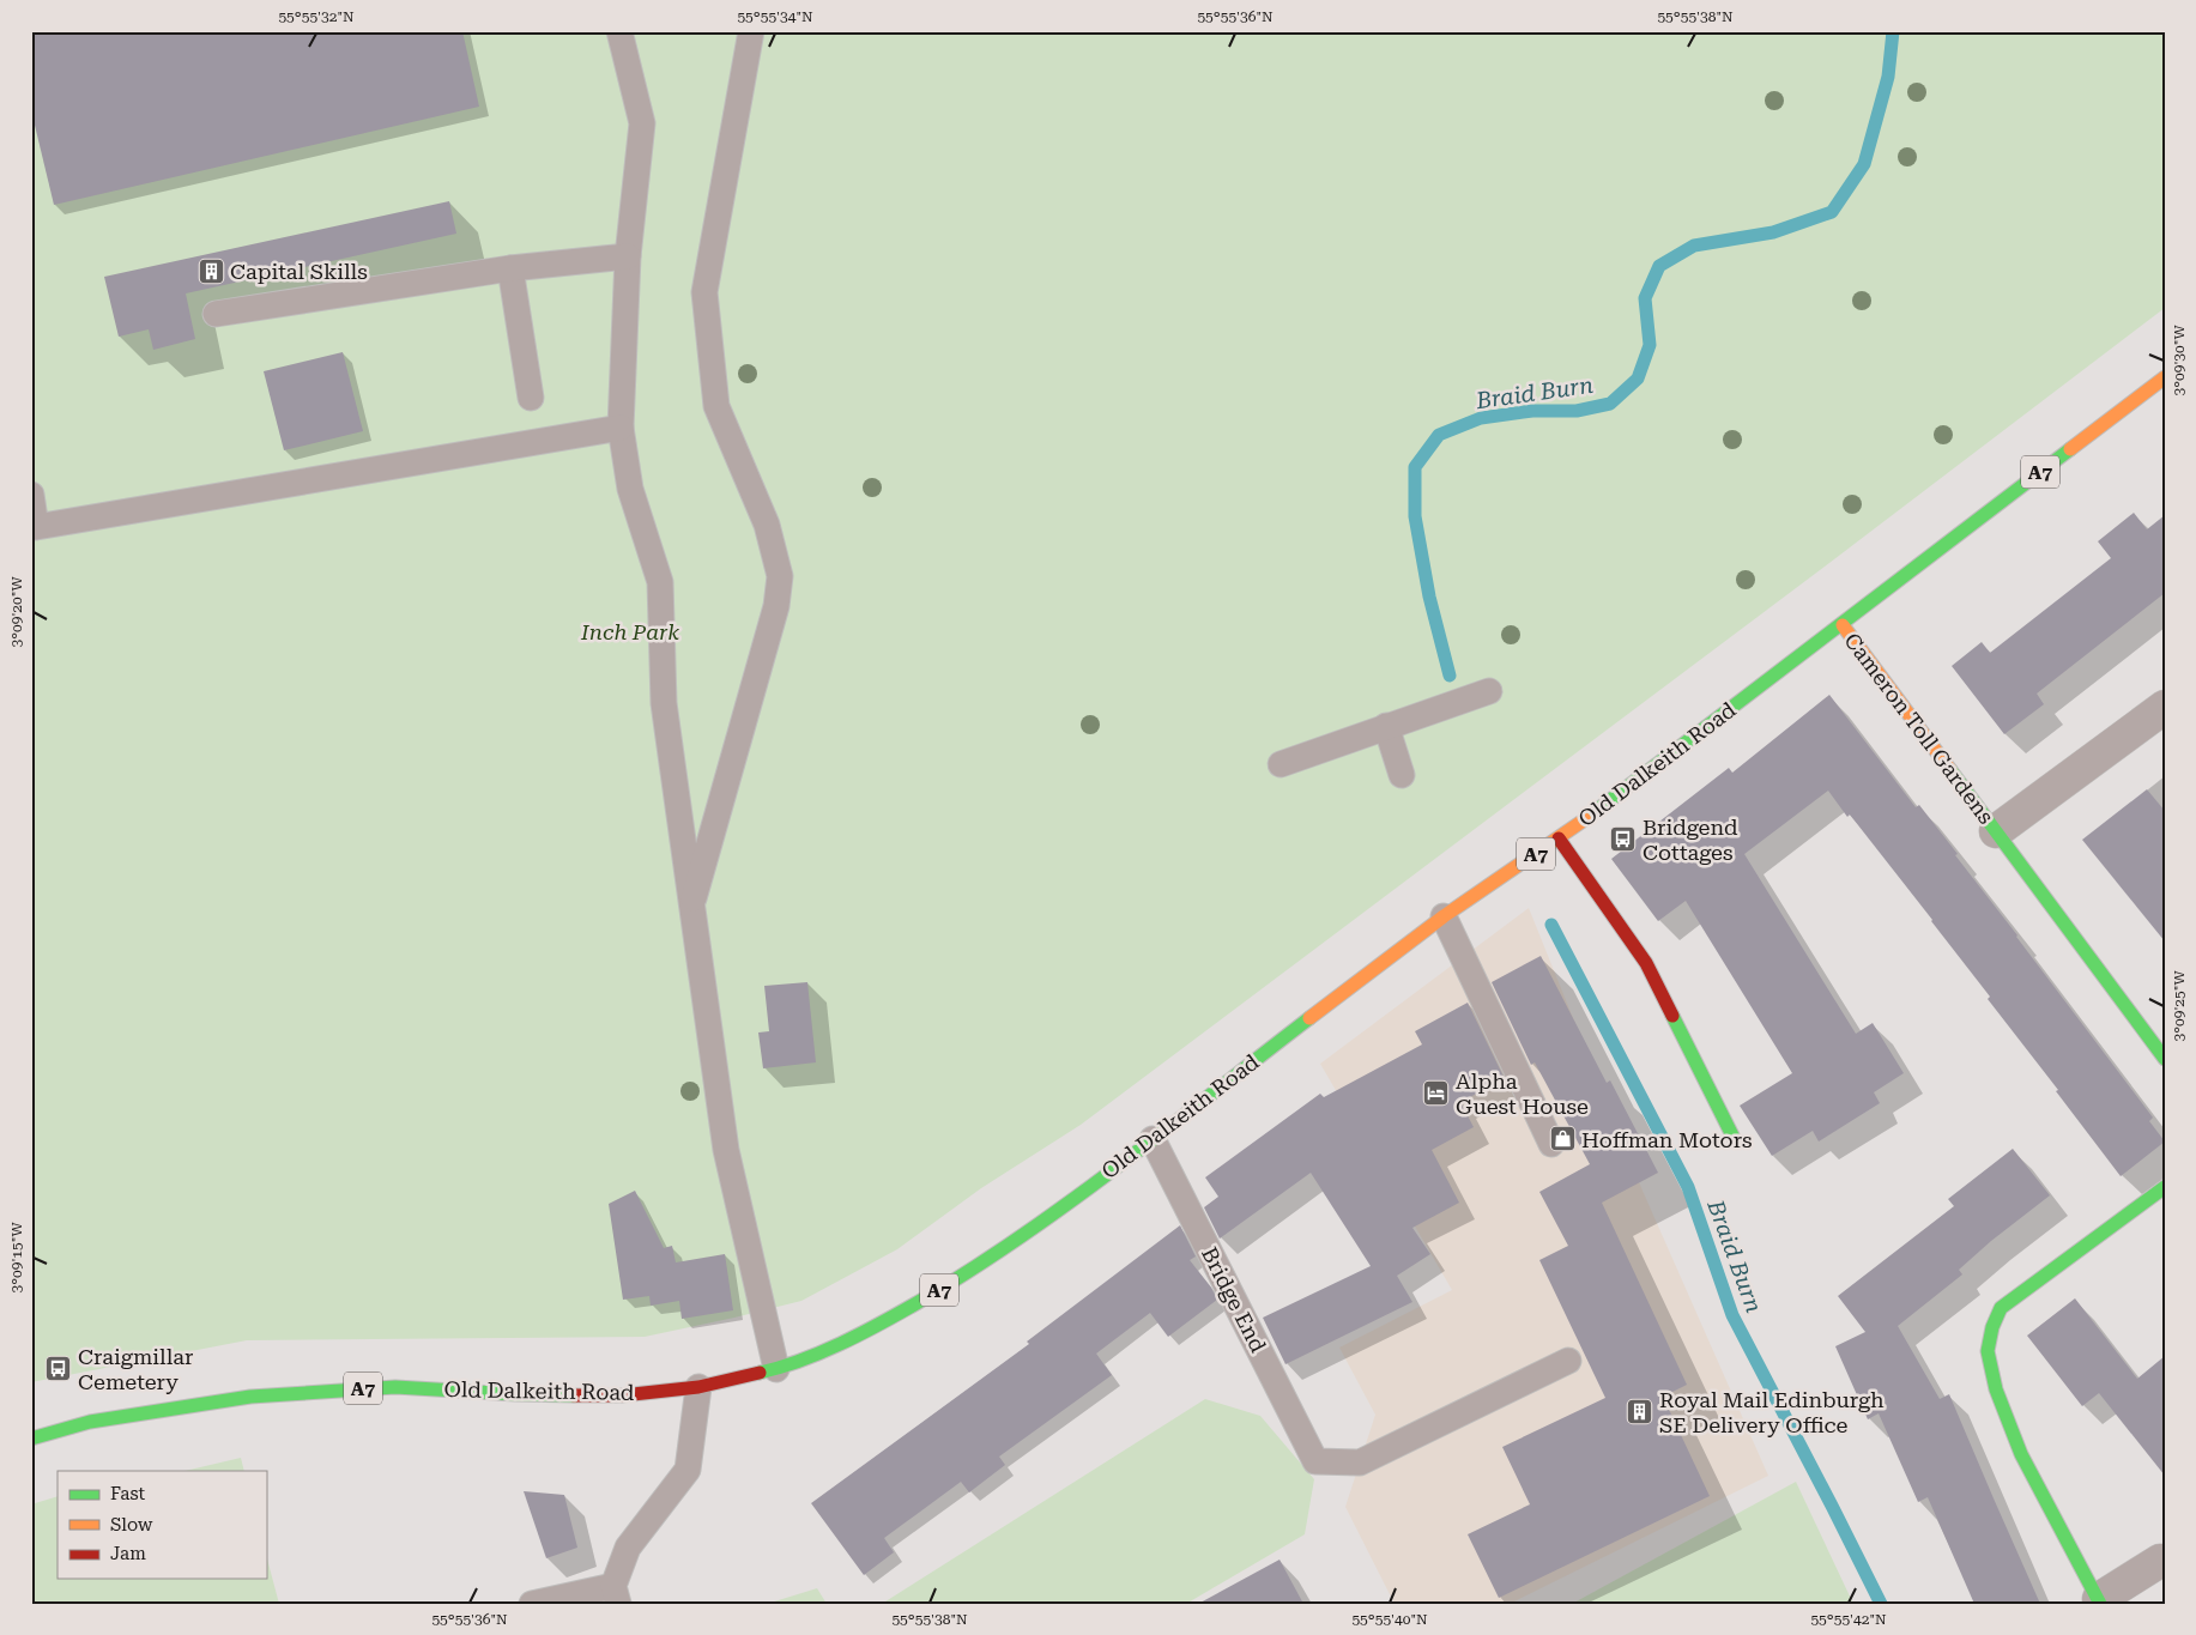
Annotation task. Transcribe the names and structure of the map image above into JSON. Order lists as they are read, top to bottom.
{
  "streets": {
    "main road": ["A7", "Cameron Toll Gardens", "Old Dalkeith Road"],
    "lane": ["Bridge End"]
  },
  "crossings": [
    ["Cameron Toll Gardens", "Old Dalkeith Road"],
    ["Old Dalkeith Road", "Bridge End"]
  ],
  "water": ["Braid Burn"],
  "parks": ["Inch Park"],
  "places": {
    "building": ["Capital Skills", "Royal Mail Edinburgh SE Delivery Office"],
    "bus stop": ["Bridgend Cottages", "Craigmillar Cemetery"],
    "hotel": ["Alpha Guest House"],
    "shop": ["Hoffman Motors"]
  },
  "legend": ["Fast", "Slow", "Jam"],
  "coordinates": [
    "55°55'32\"N",
    "55°55'34\"N",
    "55°55'36\"N",
    "55°55'38\"N",
    "3°09'30\"W",
    "3°09'20\"W",
    "3°09'25\"W",
    "3°09'15\"W",
    "55°55'40\"N",
    "55°55'42\"N"
  ]
}
